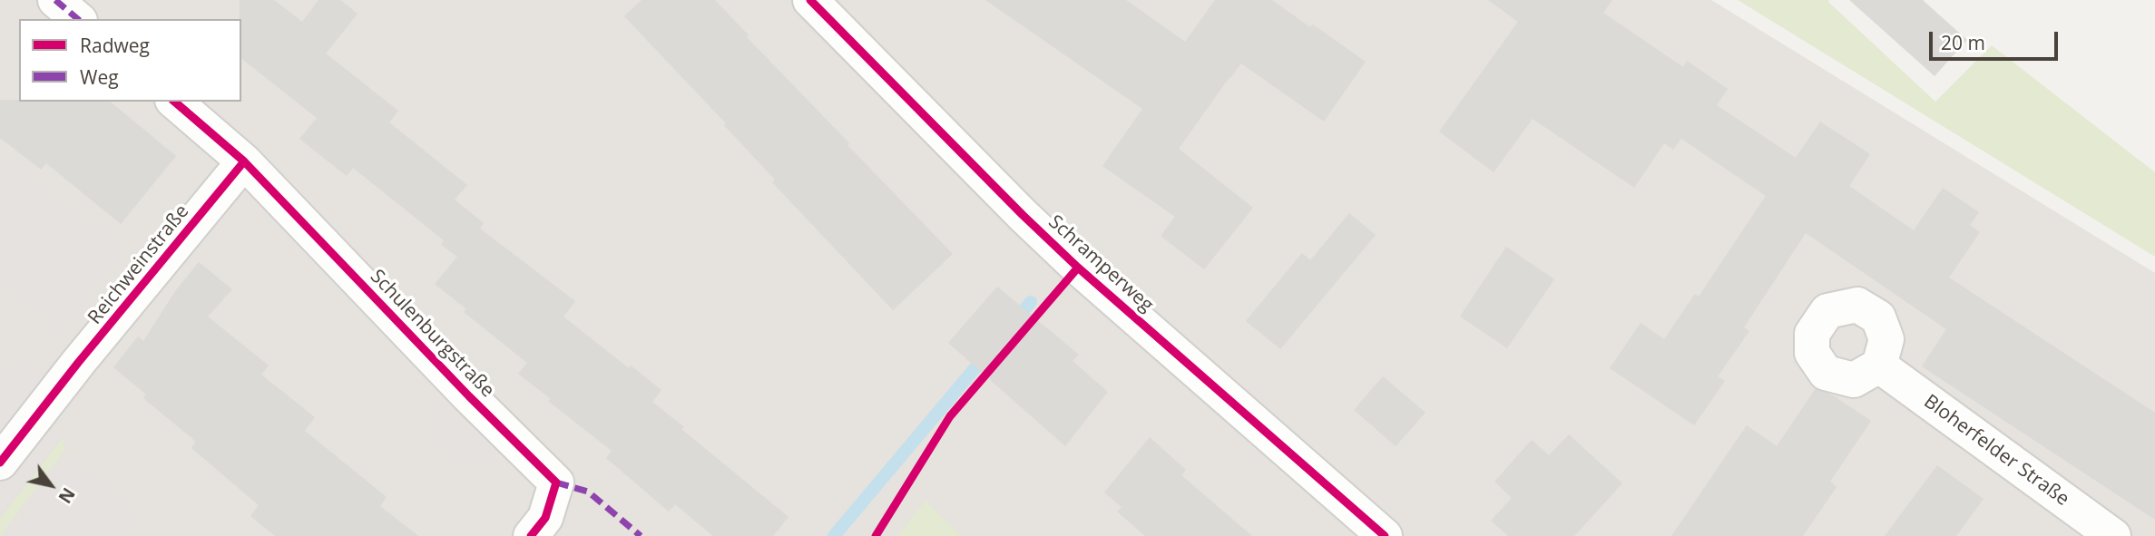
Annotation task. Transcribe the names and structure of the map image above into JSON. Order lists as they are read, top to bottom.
{
  "streets": {
    "street": [
      "Schramperweg",
      "Reichweinstraße",
      "Schulenburgstraße",
      "Bloherfelder Straße"
    ]
  },
  "crossings": [
    ["Reichweinstraße", "Schulenburgstraße"]
  ],
  "legend": ["Radweg", "Weg"],
  "scale_bar": "20 m",
  "north": "bottom right"
}
